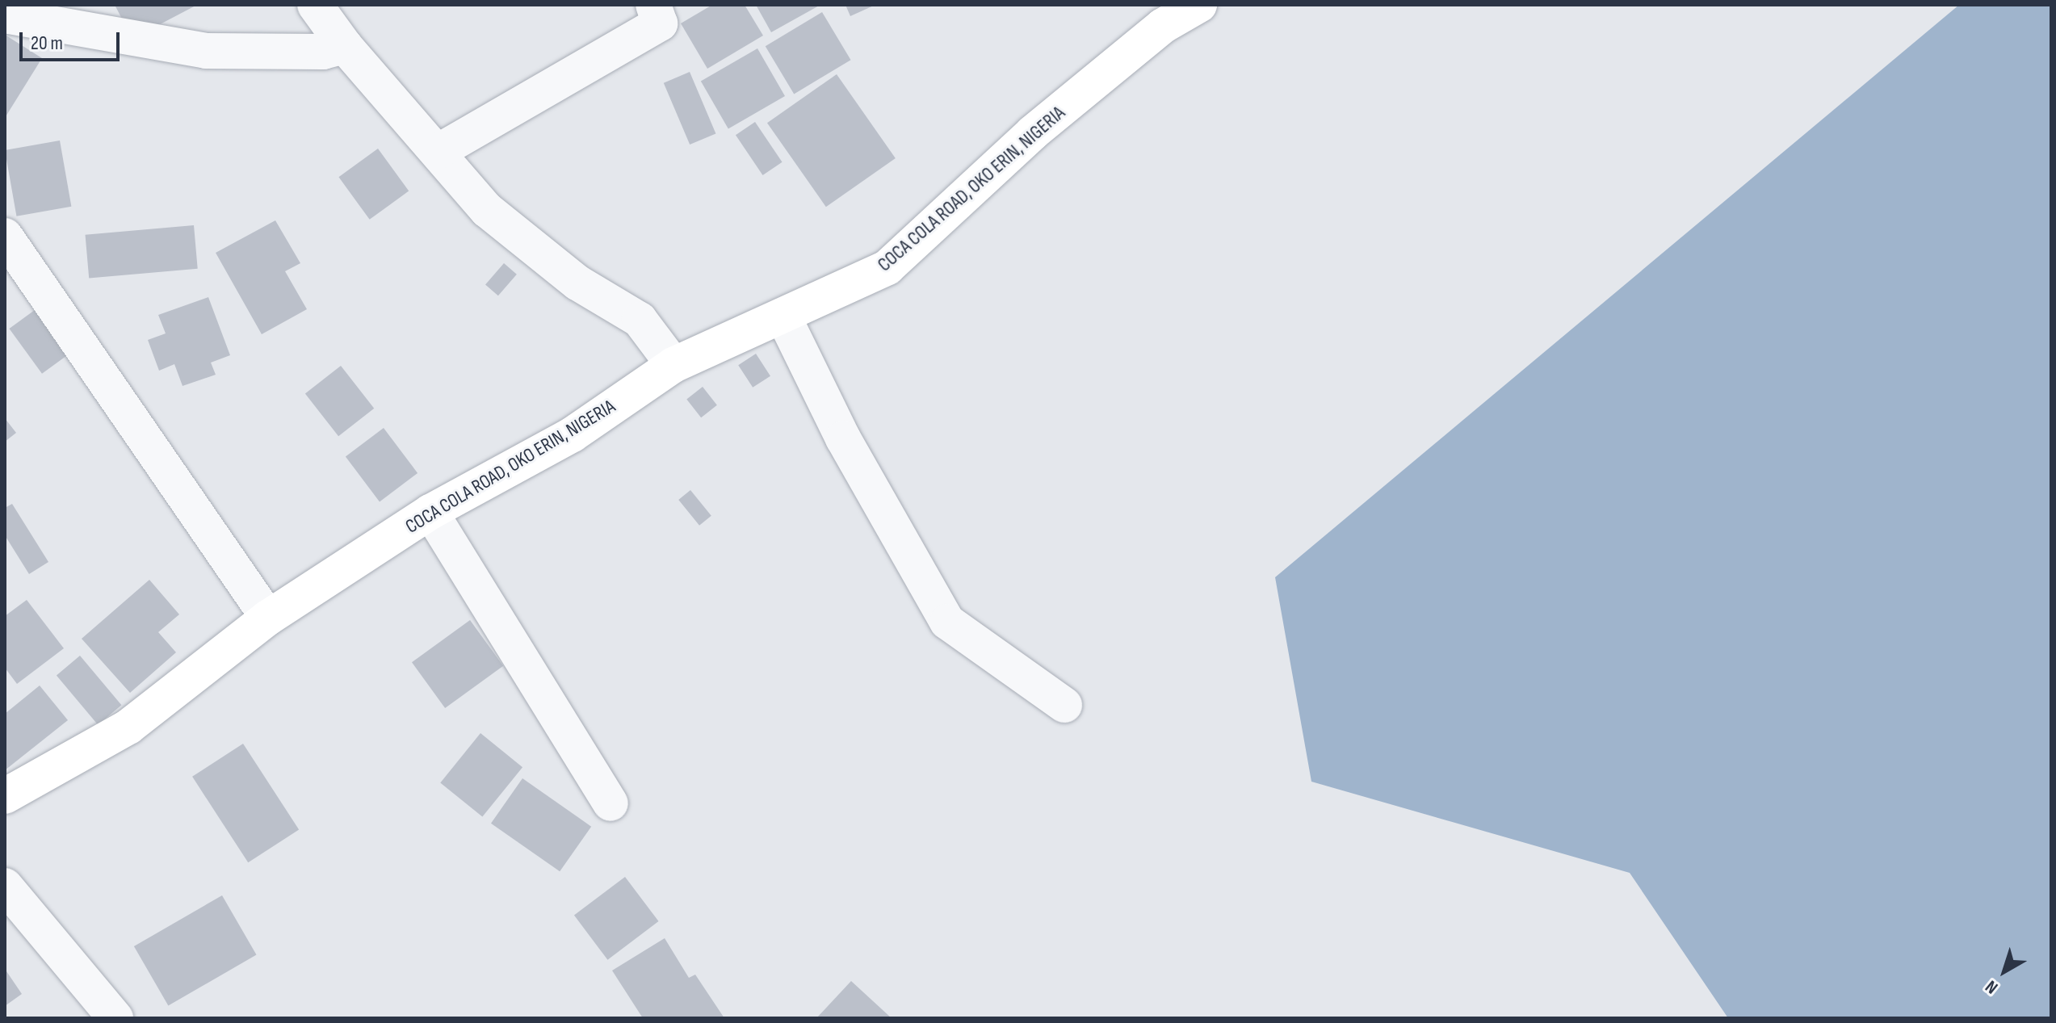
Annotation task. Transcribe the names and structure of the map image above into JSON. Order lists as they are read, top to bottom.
{
  "streets": {
    "street": ["COCA COLA ROAD, OKO ERIN, NIGERIA"]
  },
  "scale_bar": "20 m",
  "north": "bottom left"
}
